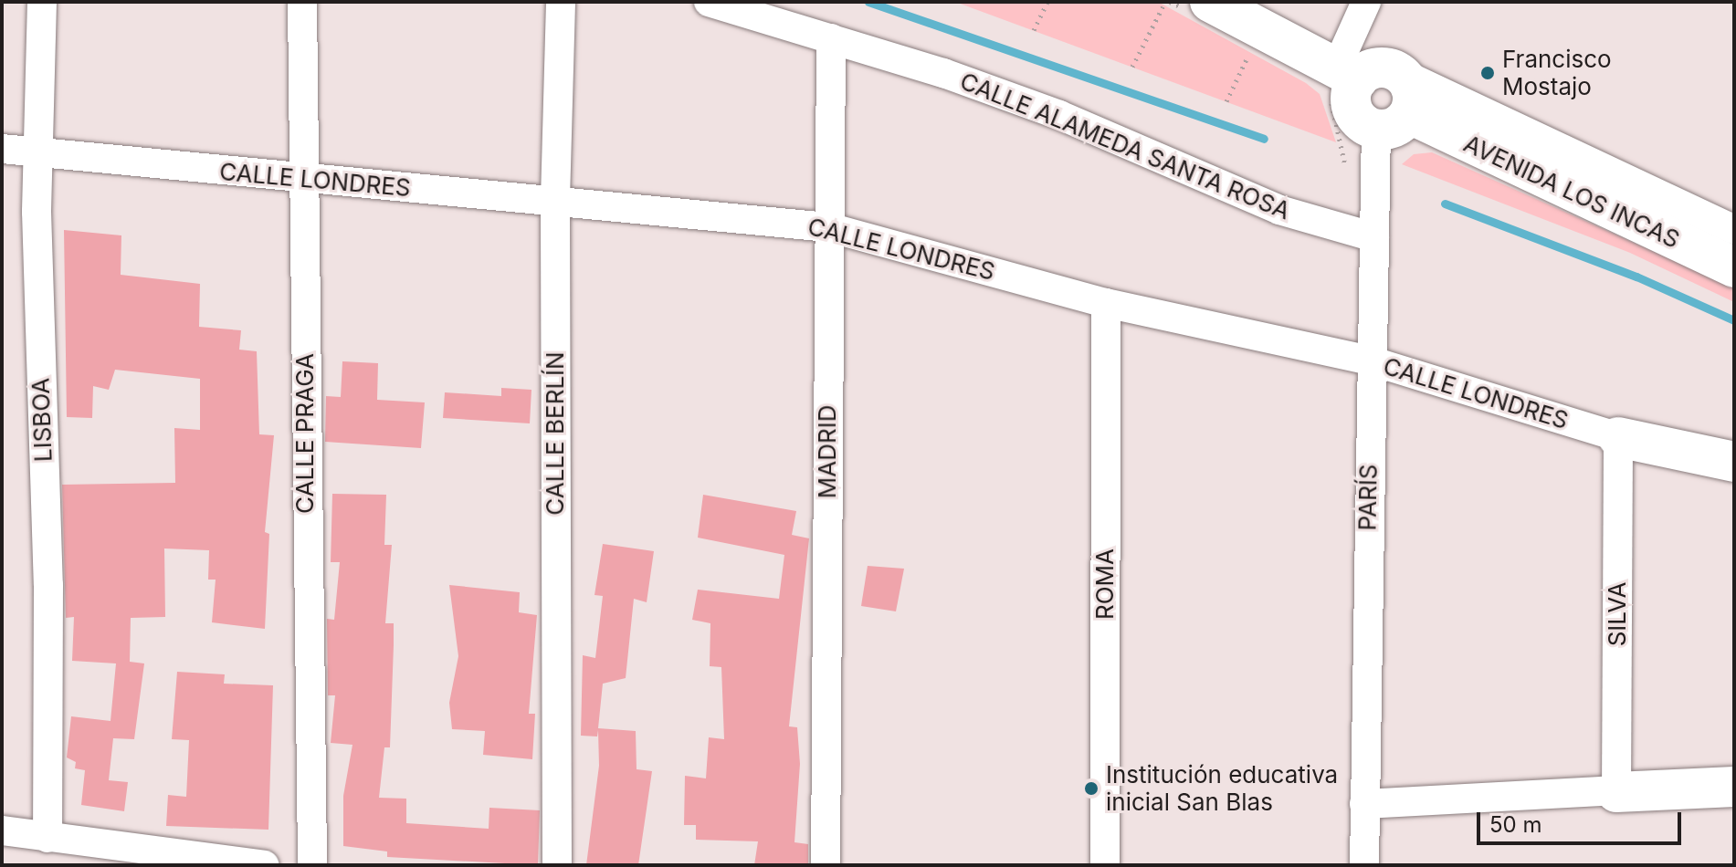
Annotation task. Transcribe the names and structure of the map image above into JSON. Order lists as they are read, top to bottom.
{
  "streets": {
    "main road": ["AVENIDA LOS INCAS"],
    "street": [
      "CALLE ALAMEDA SANTA ROSA",
      "CALLE LONDRES",
      "LISBOA",
      "CALLE PRAGA",
      "CALLE BERLÍN",
      "MADRID",
      "PARÍS",
      "ROMA",
      "SILVA"
    ]
  },
  "crossings": [
    ["CALLE ALAMEDA SANTA ROSA", "MADRID"],
    ["CALLE ALAMEDA SANTA ROSA", "PARÍS"],
    ["CALLE LONDRES", "LISBOA"],
    ["CALLE LONDRES", "CALLE PRAGA"],
    ["CALLE LONDRES", "CALLE BERLÍN"],
    ["CALLE LONDRES", "MADRID"],
    ["CALLE LONDRES", "PARÍS"],
    ["CALLE LONDRES", "ROMA"],
    ["CALLE LONDRES", "SILVA"],
    ["AVENIDA LOS INCAS", "PARÍS"]
  ],
  "places": ["Francisco Mostajo", "Institución educativa inicial San Blas"],
  "scale_bar": "50 m"
}
